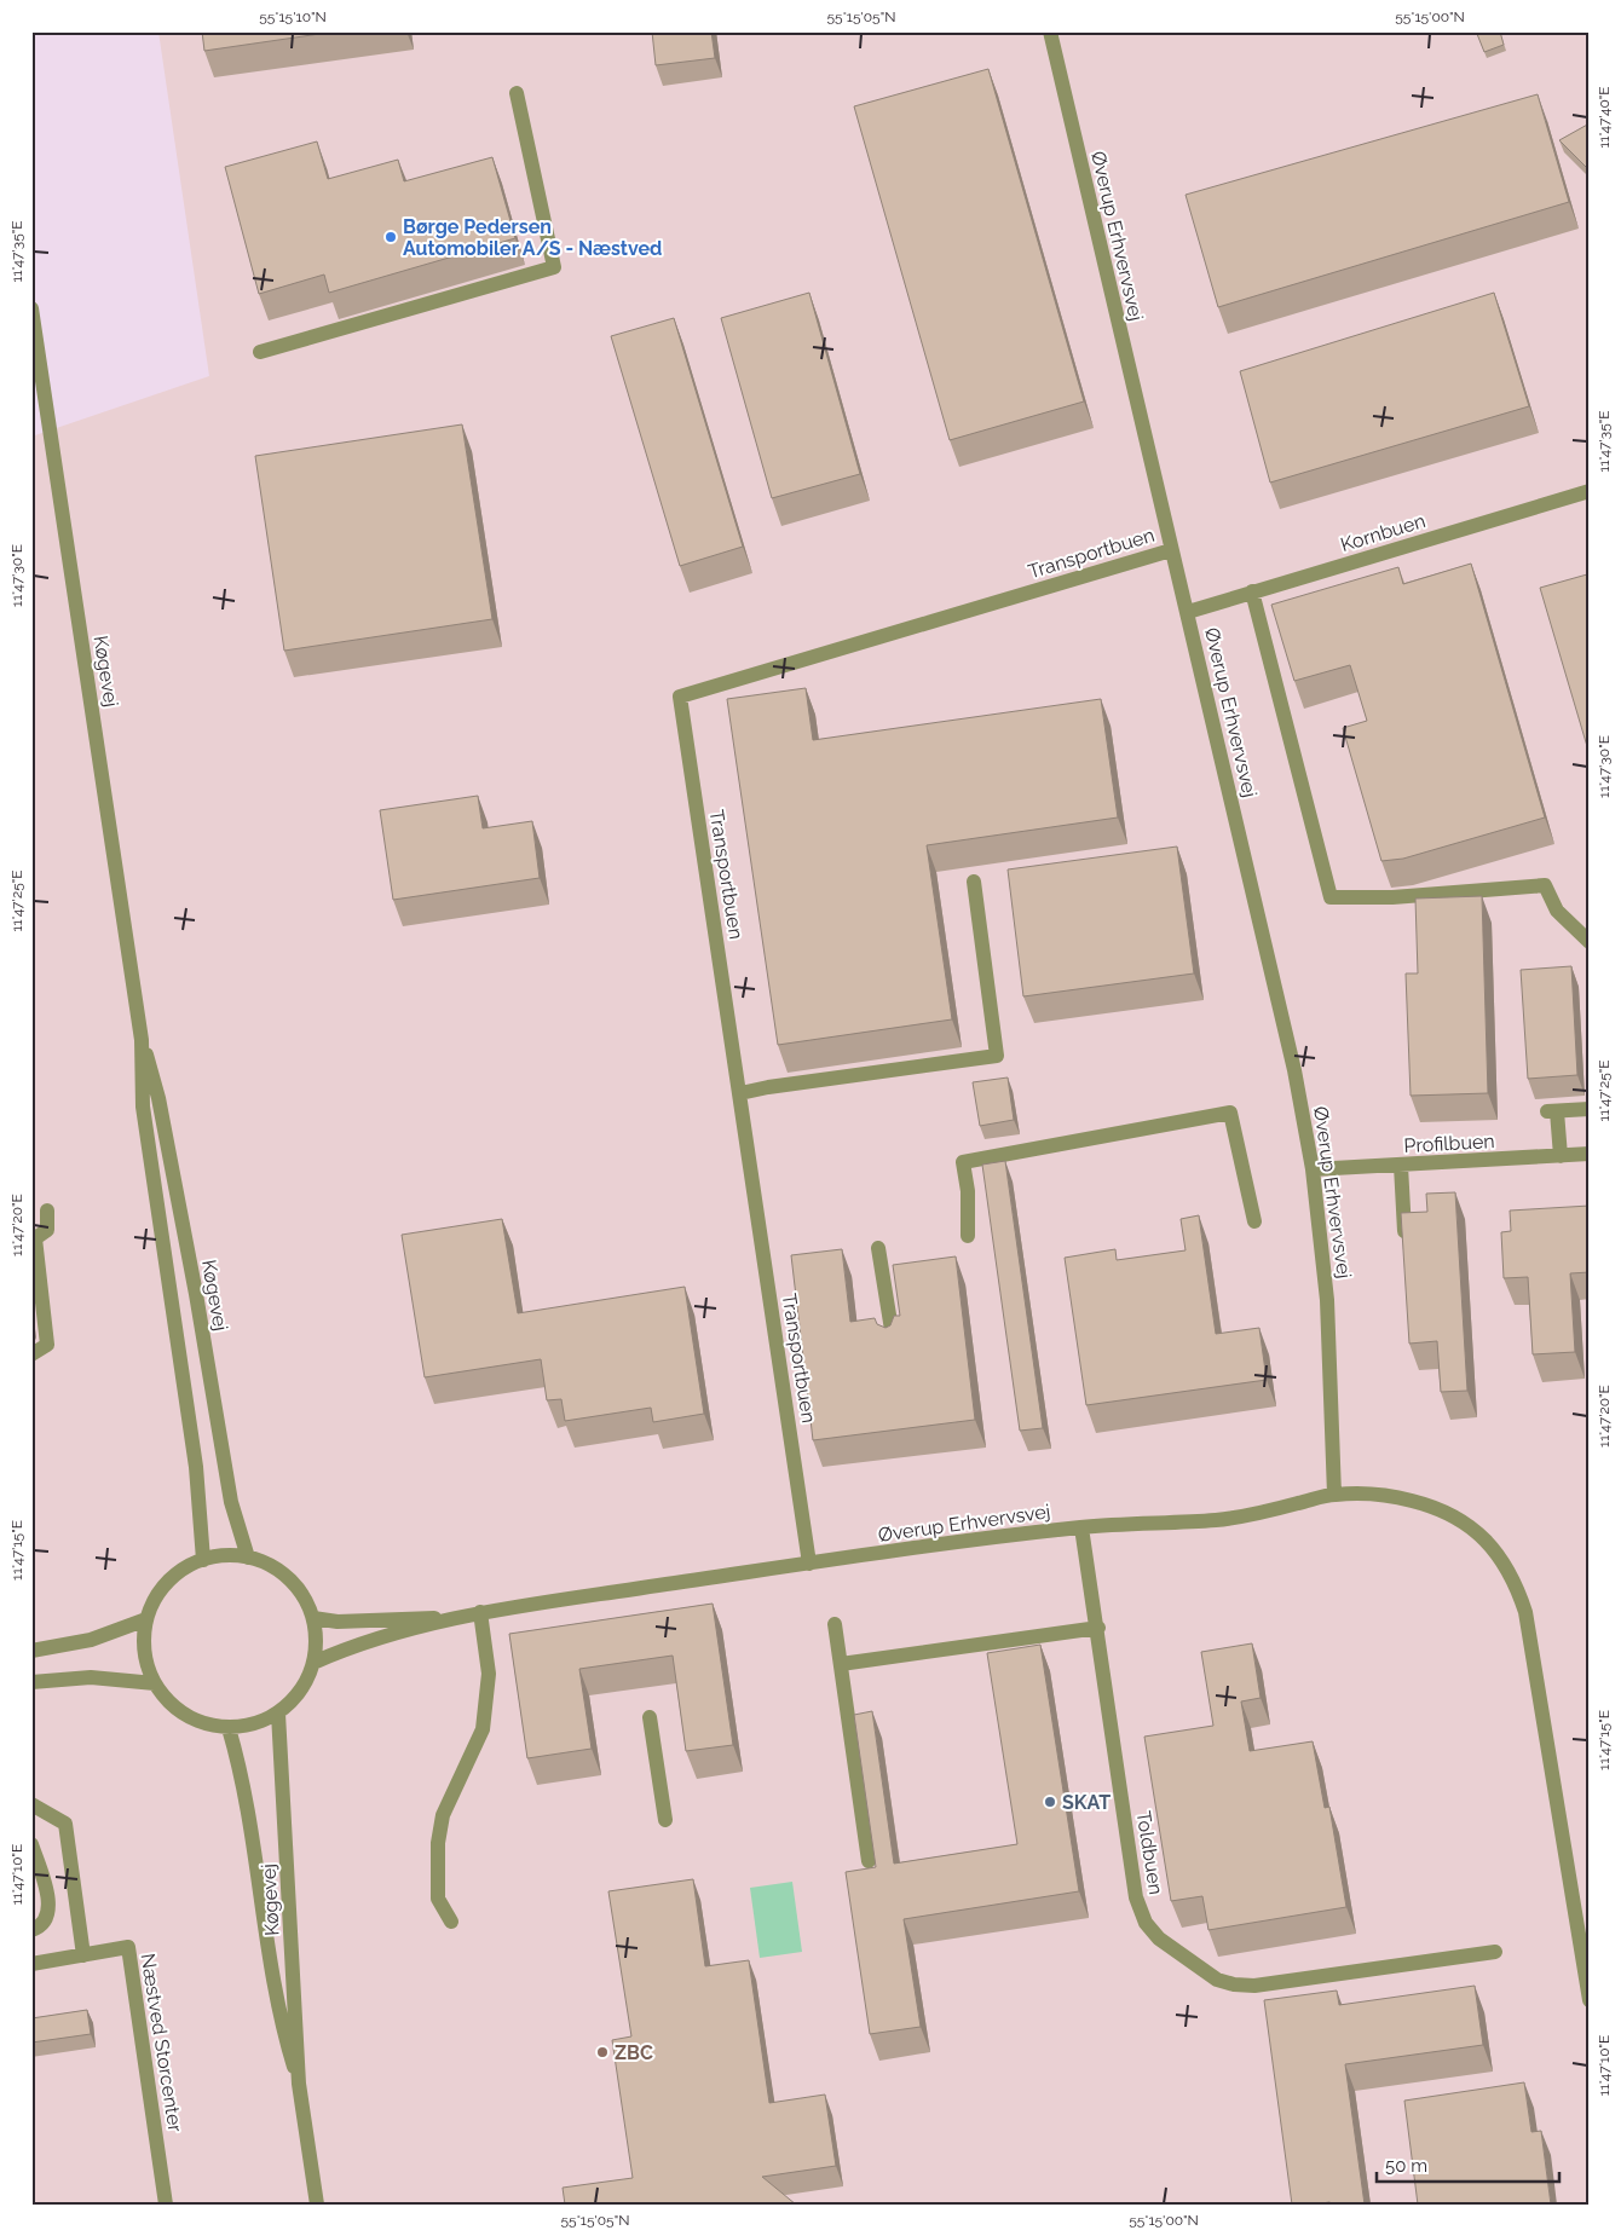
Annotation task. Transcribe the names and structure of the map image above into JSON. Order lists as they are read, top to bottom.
{
  "streets": {
    "street": [
      "Øverup Erhvervsvej",
      "Kornbuen",
      "Transportbuen",
      "Køgevej",
      "Profilbuen",
      "Toldbuen",
      "Næstved Storcenter"
    ]
  },
  "crossings": [
    ["Øverup Erhvervsvej", "Kornbuen"],
    ["Øverup Erhvervsvej", "Transportbuen"],
    ["Øverup Erhvervsvej", "Køgevej"],
    ["Øverup Erhvervsvej", "Profilbuen"],
    ["Øverup Erhvervsvej", "Toldbuen"]
  ],
  "places": ["Børge Pedersen Automobiler A/S - Næstved", "SKAT", "ZBC"],
  "scale_bar": "50 m",
  "coordinates": [
    "55°15'10\"N",
    "55°15'05\"N",
    "55°15'00\"N",
    "11°47'40\"E",
    "11°47'35\"E",
    "11°47'30\"E",
    "11°47'25\"E",
    "11°47'20\"E",
    "11°47'15\"E",
    "11°47'10\"E"
  ]
}
